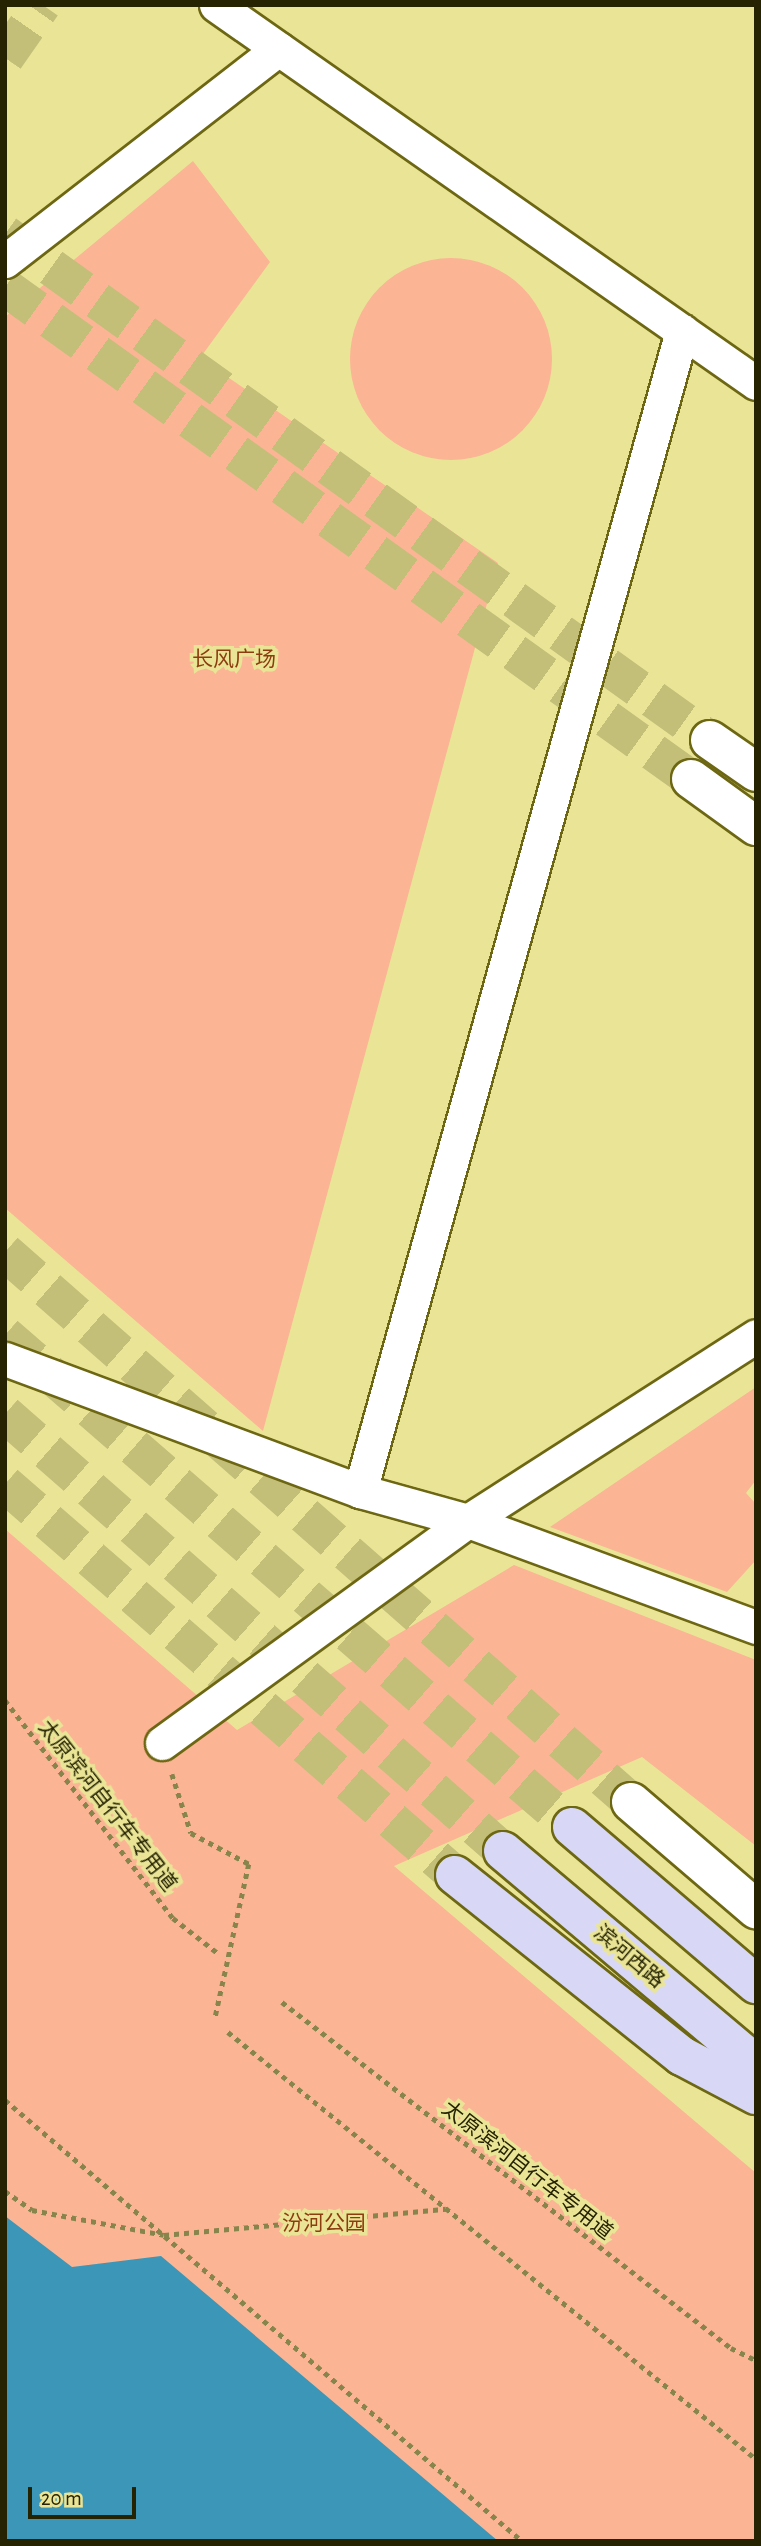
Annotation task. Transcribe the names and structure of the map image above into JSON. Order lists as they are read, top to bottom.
{
  "streets": {
    "highway": ["滨河西路"],
    "path": ["太原滨河自行车专用道"]
  },
  "parks": ["长风广场", "汾河公园"],
  "scale_bar": "20 m"
}
